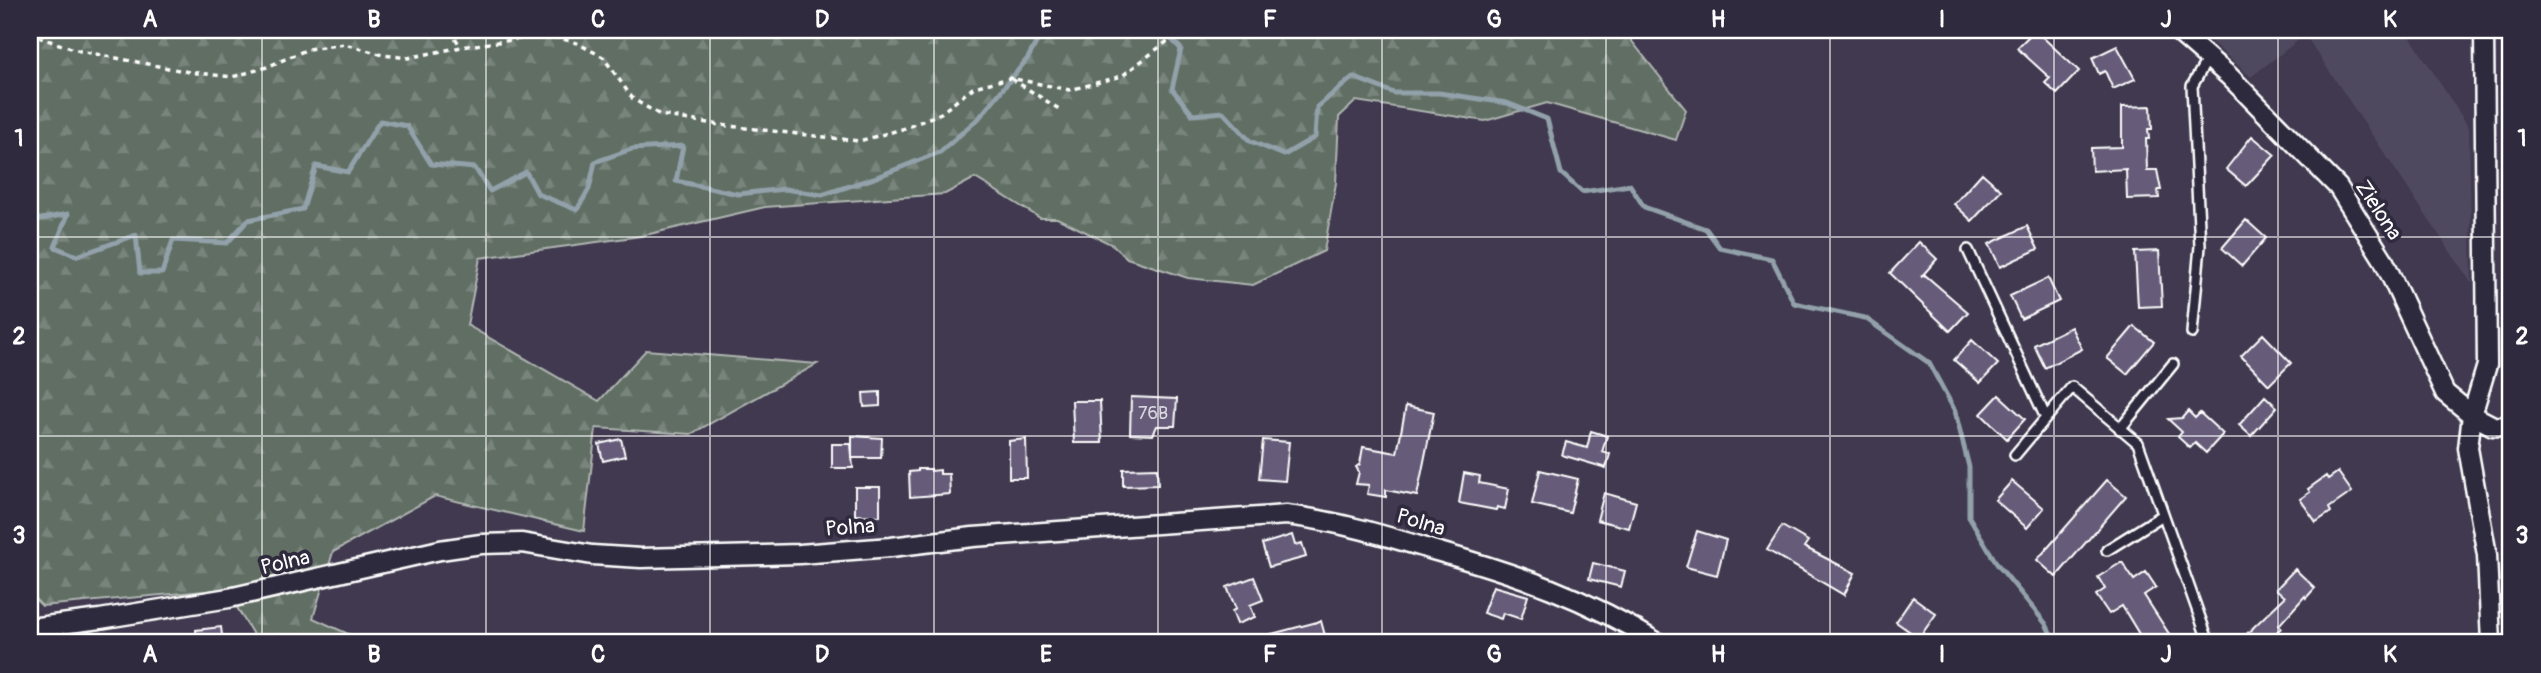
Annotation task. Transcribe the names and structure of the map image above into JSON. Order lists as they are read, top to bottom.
{
  "streets": {
    "street": ["Zielona", "Polna"]
  },
  "house_numbers": ["76B"],
  "grid": {
    "columns": [
      "A",
      "B",
      "C",
      "D",
      "E",
      "F",
      "G",
      "H",
      "I",
      "J",
      "K"
    ],
    "rows": ["1", "2", "3"]
  }
}
